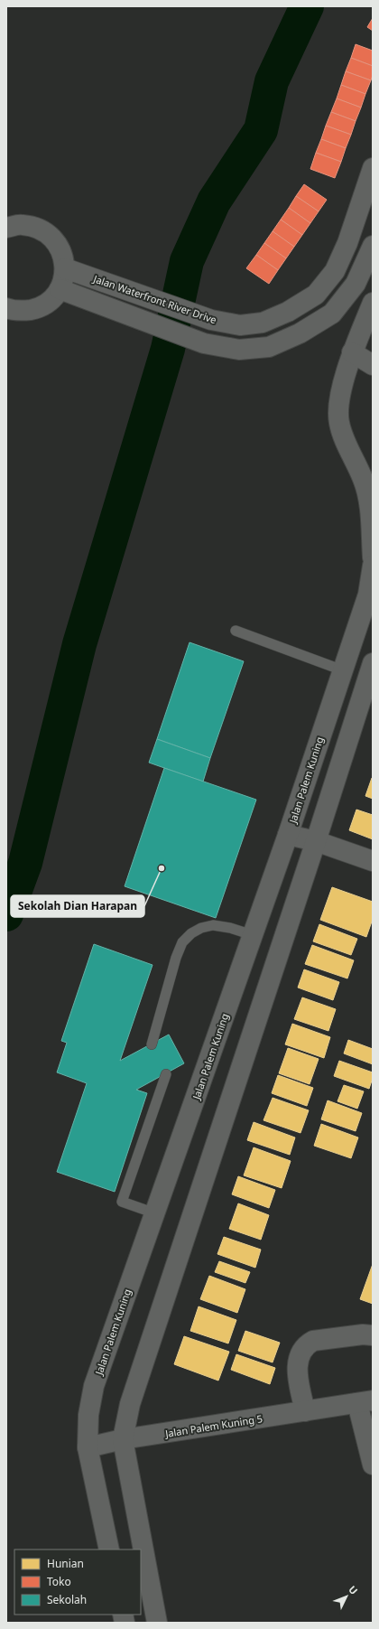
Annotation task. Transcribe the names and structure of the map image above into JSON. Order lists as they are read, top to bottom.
{
  "streets": {
    "street": ["Jalan Waterfront River Drive", "Jalan Palem Kuning", "Jalan Palem Kuning 5"]
  },
  "crossings": [
    ["Jalan Palem Kuning", "Jalan Palem Kuning 5"]
  ],
  "places": ["Sekolah Dian Harapan"],
  "legend": ["Hunian", "Toko", "Sekolah"],
  "north": "top right"
}
